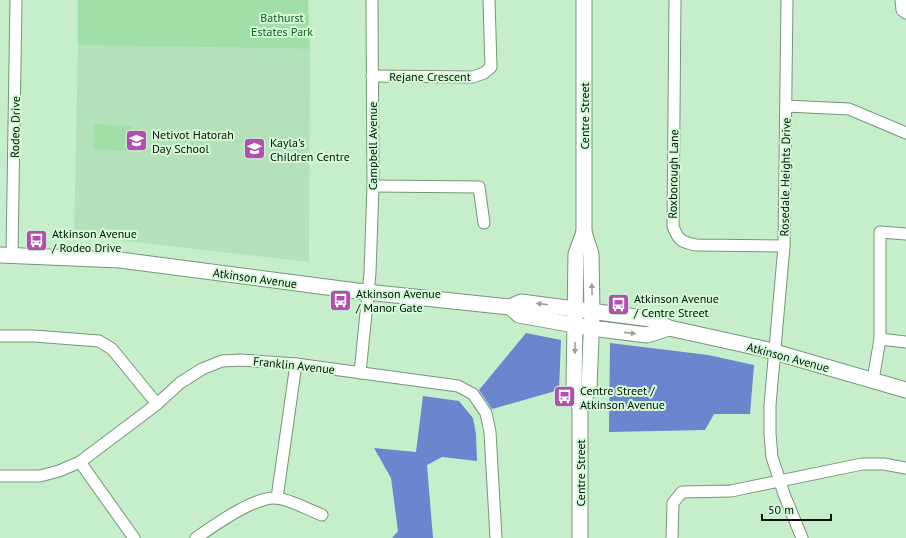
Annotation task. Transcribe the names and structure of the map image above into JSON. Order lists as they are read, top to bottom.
{
  "streets": {
    "street": [
      "Rejane Crescent",
      "Centre Street",
      "Rodeo Drive",
      "Campbell Avenue",
      "Roxborough Lane",
      "Rosedale Heights Drive",
      "Atkinson Avenue",
      "Franklin Avenue"
    ]
  },
  "crossings": [
    ["Rejane Crescent", "Campbell Avenue"],
    ["Centre Street", "Atkinson Avenue"],
    ["Rodeo Drive", "Atkinson Avenue"],
    ["Campbell Avenue", "Atkinson Avenue"],
    ["Campbell Avenue", "Franklin Avenue"],
    ["Roxborough Lane", "Rosedale Heights Drive"],
    ["Rosedale Heights Drive", "Atkinson Avenue"]
  ],
  "parks": ["Bathurst Estates Park"],
  "places": {
    "school or university": ["Netivot Hatorah Day School", "Kayla's Children Centre"],
    "bus stop": [
      "Atkinson Avenue / Rodeo Drive",
      "Atkinson Avenue / Manor Gate",
      "Atkinson Avenue / Centre Street",
      "Centre Street / Atkinson Avenue"
    ]
  },
  "scale_bar": "50 m"
}
